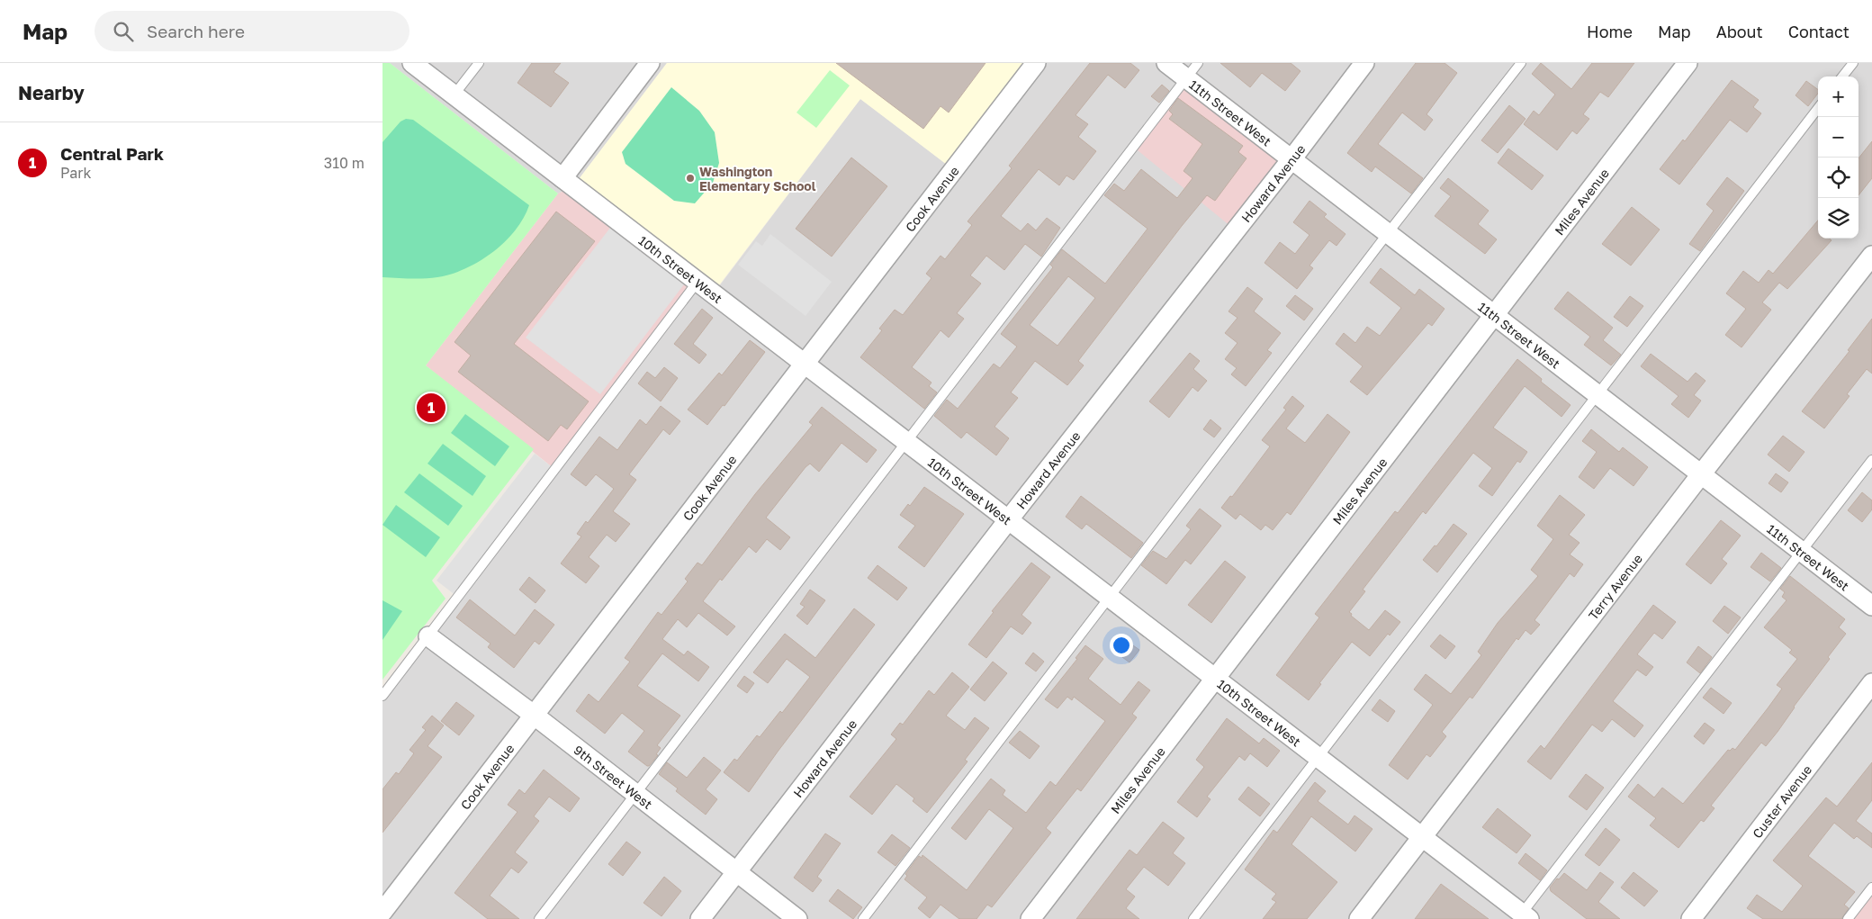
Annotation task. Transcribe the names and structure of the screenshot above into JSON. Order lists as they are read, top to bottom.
{
  "streets": {
    "street": [
      "11th Street West",
      "Howard Avenue",
      "Cook Avenue",
      "Miles Avenue",
      "10th Street West",
      "Terry Avenue",
      "9th Street West",
      "Custer Avenue"
    ]
  },
  "crossings": [
    ["11th Street West", "Howard Avenue"],
    ["11th Street West", "Miles Avenue"],
    ["11th Street West", "Terry Avenue"],
    ["Howard Avenue", "10th Street West"],
    ["Howard Avenue", "9th Street West"],
    ["Cook Avenue", "10th Street West"],
    ["Cook Avenue", "9th Street West"],
    ["Miles Avenue", "10th Street West"],
    ["10th Street West", "Terry Avenue"]
  ],
  "places": ["Washington Elementary School"],
  "page": {
    "header": "Map",
    "search": "Search here",
    "nav": [
      "Home",
      "Map",
      "About",
      "Contact"
    ],
    "heading": "Nearby",
    "map_buttons": ["+", "−"],
    "list": [
      {
        "mark": "1",
        "name": "Central Park",
        "note": "Park",
        "value": "310 m"
      }
    ],
    "pins": "1"
  }
}
